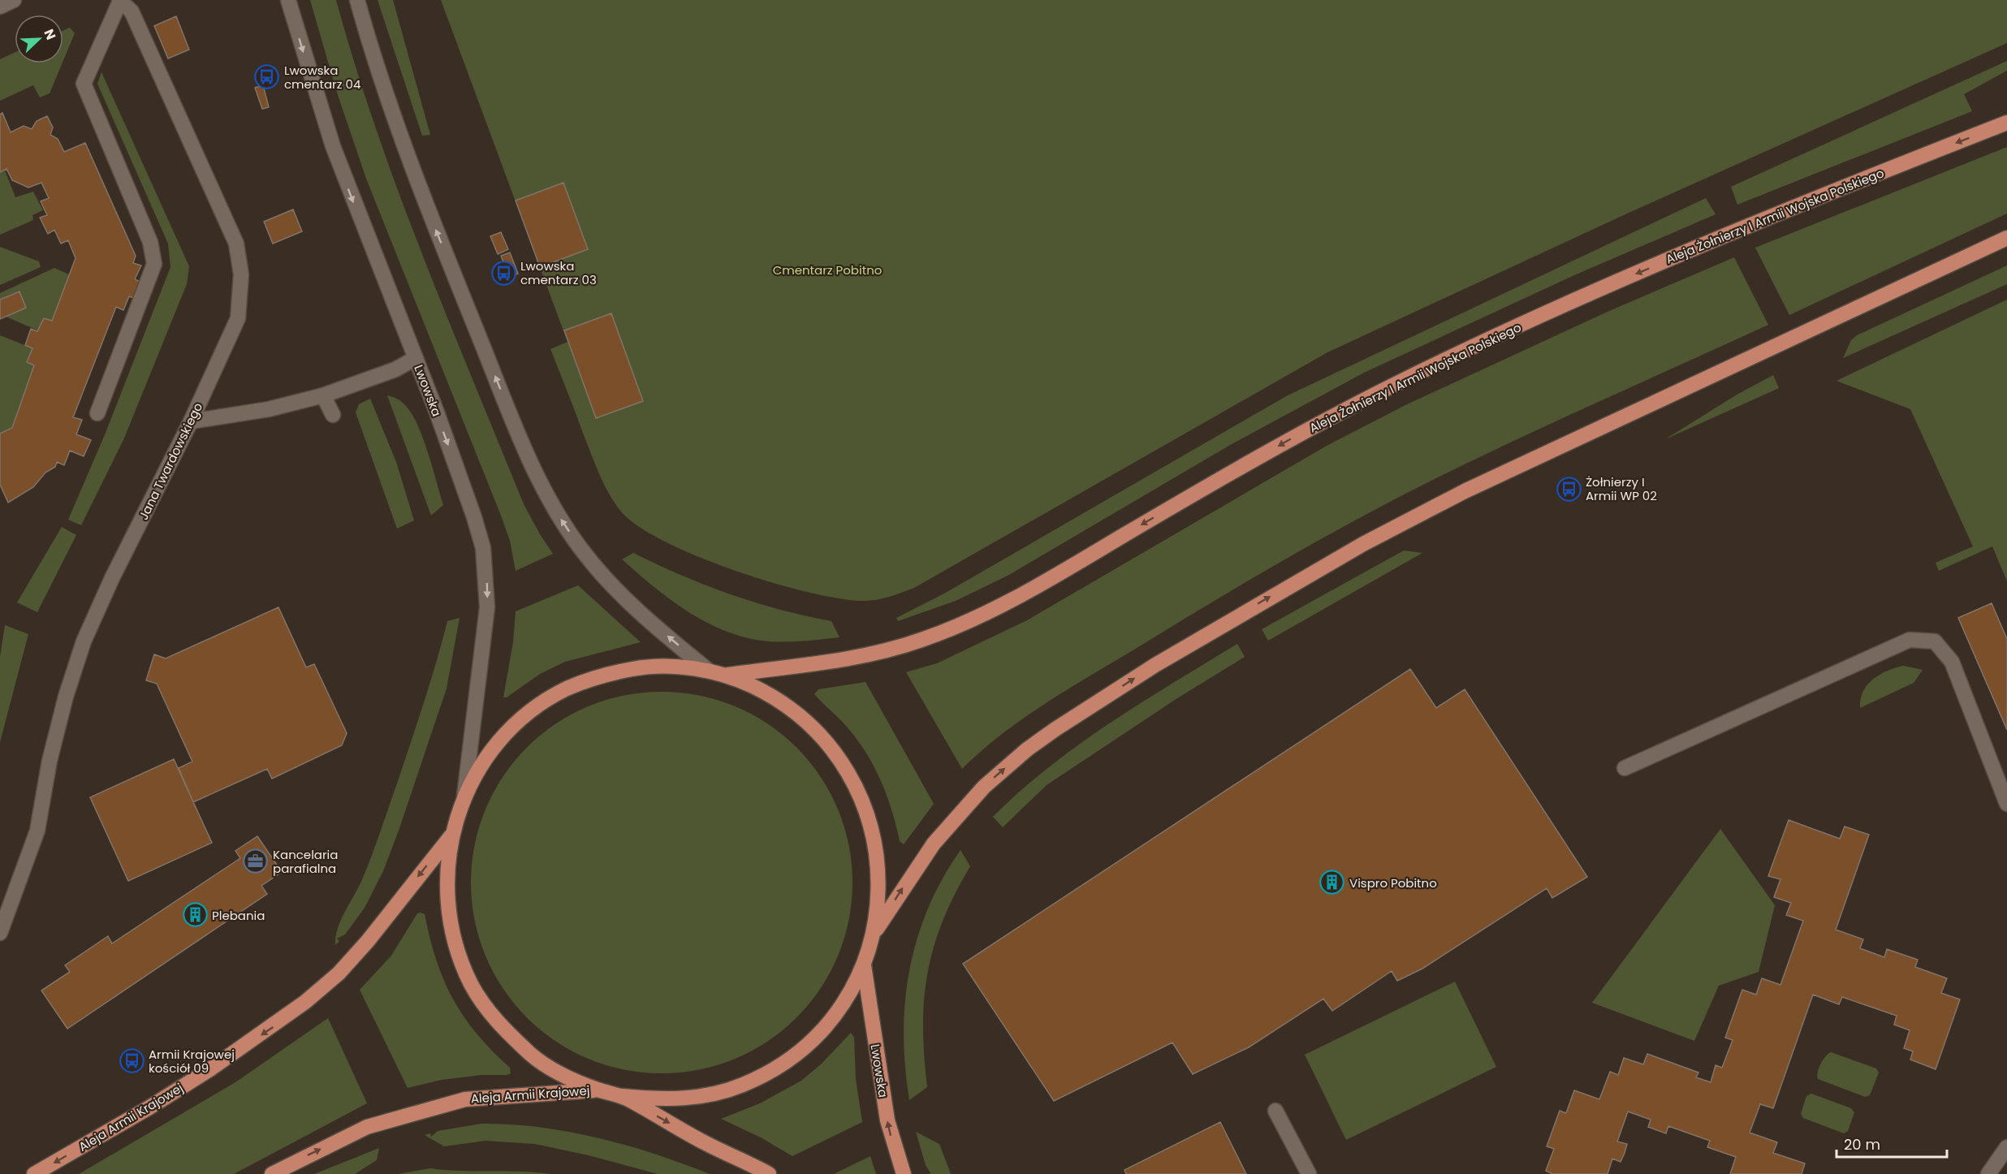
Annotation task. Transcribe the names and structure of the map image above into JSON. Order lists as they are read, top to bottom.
{
  "streets": {
    "main road": [
      "Aleja Żołnierzy I Armii Wojska Polskiego",
      "Lwowska",
      "Jana Twardowskiego",
      "Aleja Armii Krajowej"
    ]
  },
  "parks": ["Cmentarz Pobitno"],
  "places": {
    "bus stop": [
      "Lwowska cmentarz 04",
      "Lwowska cmentarz 03",
      "Żołnierzy I Armii WP 02",
      "Armii Krajowej kościół 09"
    ],
    "office": ["Kancelaria parafialna"],
    "building": ["Vispro Pobitno", "Plebania"]
  },
  "scale_bar": "20 m",
  "north": "top right"
}
